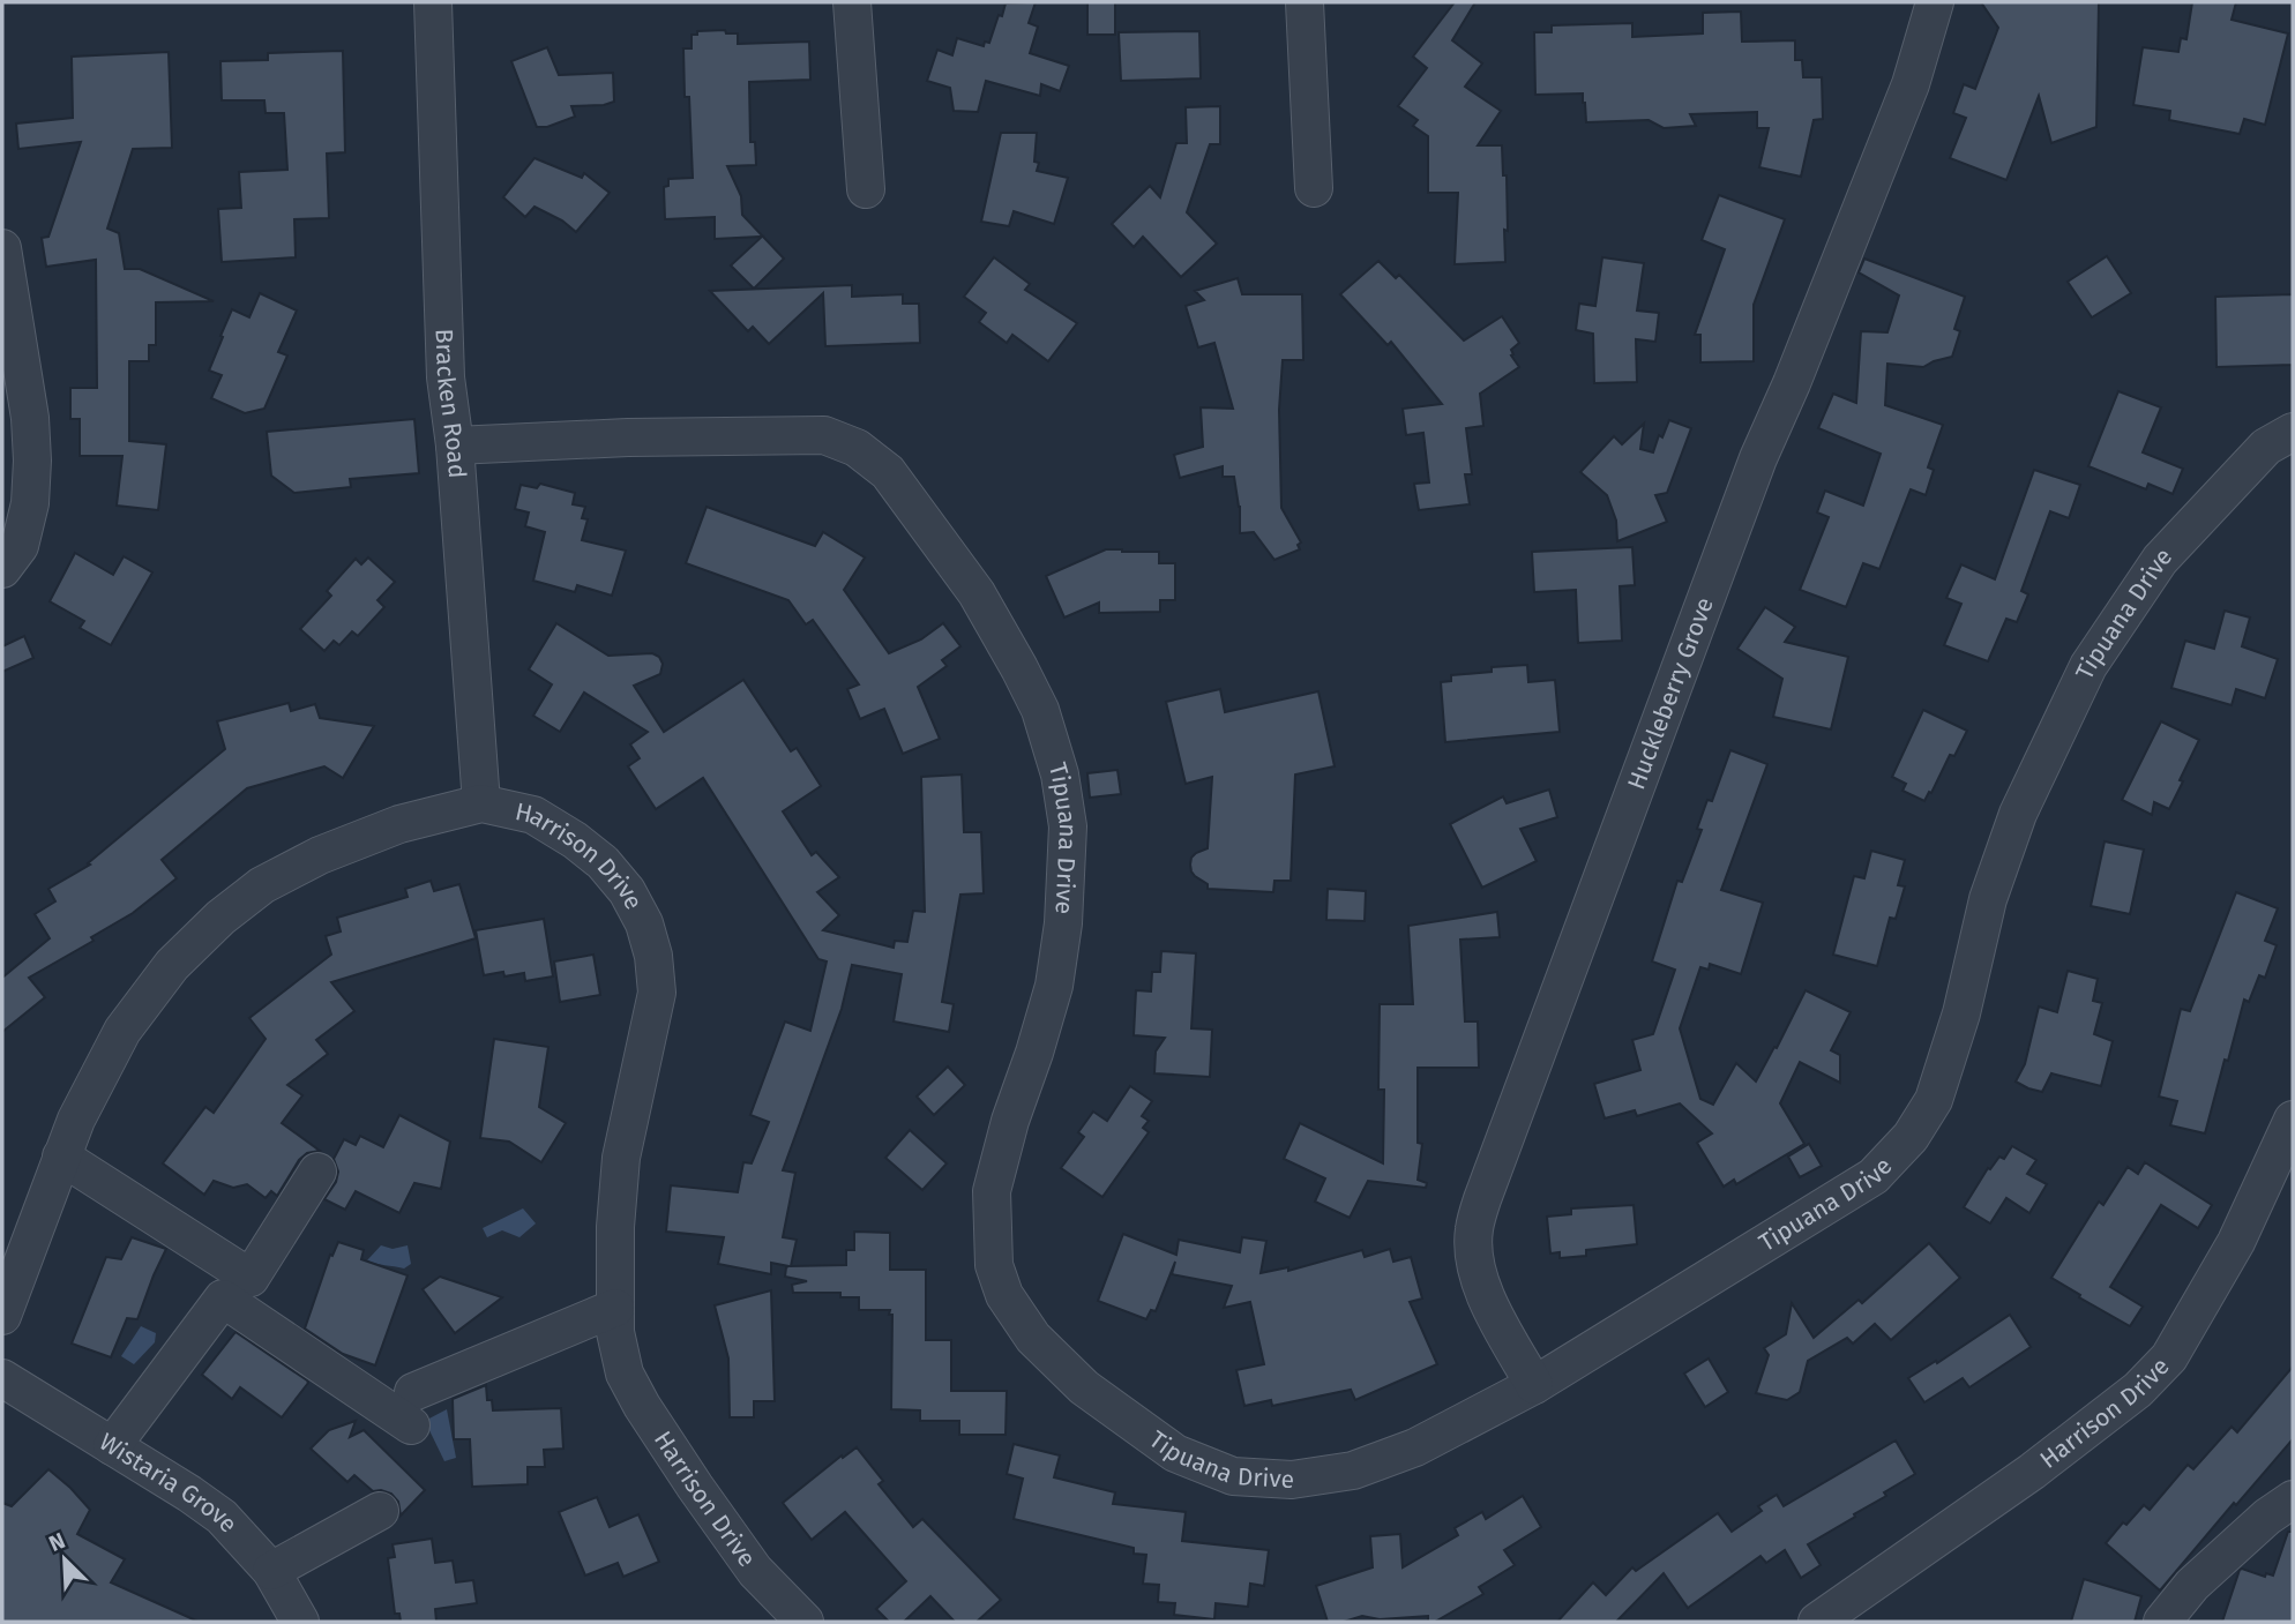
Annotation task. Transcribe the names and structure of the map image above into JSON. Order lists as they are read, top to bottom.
{
  "streets": {
    "street": [
      "Bracken Road",
      "Tipuana Drive",
      "Huckleberry Grove",
      "Harrison Drive",
      "Wistaria Grove"
    ]
  },
  "crossings": [
    ["Bracken Road", "Tipuana Drive"],
    ["Bracken Road", "Harrison Drive"],
    ["Tipuana Drive", "Huckleberry Grove"]
  ],
  "north": "top left"
}
